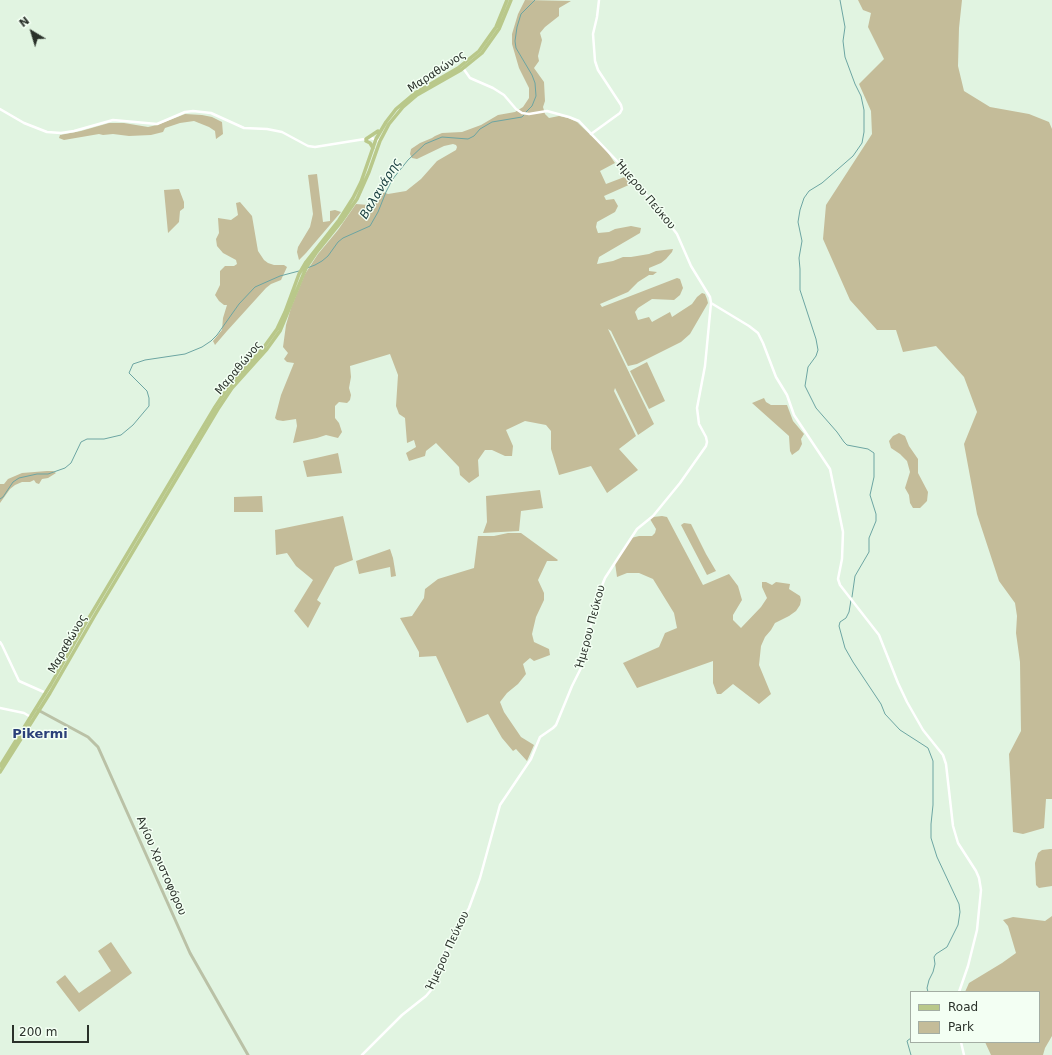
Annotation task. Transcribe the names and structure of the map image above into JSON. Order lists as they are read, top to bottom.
{
  "streets": {
    "main road": ["Μαραθώνος", "Αγίου Χριστοφόρου"],
    "street": ["Ήμερου Πεύκου"]
  },
  "crossings": [
    ["Μαραθώνος", "Ήμερου Πεύκου"],
    ["Μαραθώνος", "Αγίου Χριστοφόρου"]
  ],
  "districts": ["Pikermi"],
  "water": ["Βαλανάρης"],
  "legend": ["Road", "Park"],
  "scale_bar": "200 m",
  "north": "top left"
}
